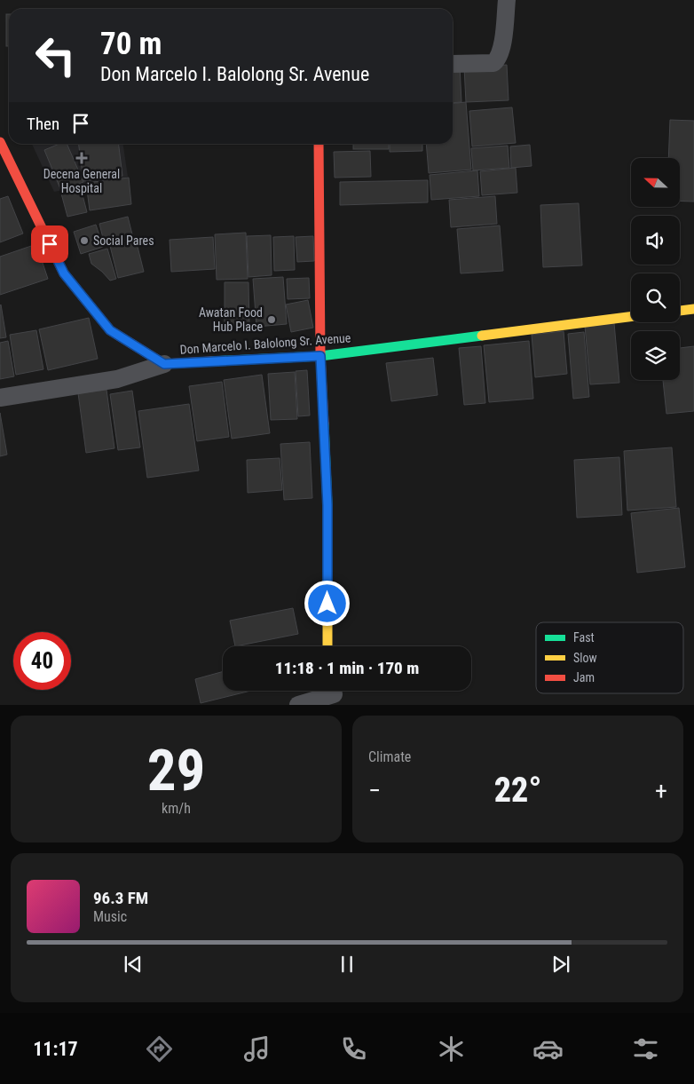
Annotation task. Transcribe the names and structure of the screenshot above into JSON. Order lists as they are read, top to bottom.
{
  "streets": {
    "main road": ["Don Marcelo I. Balolong Sr. Avenue"]
  },
  "places": {
    "health": ["Decena General Hospital"],
    "other": ["Social Pares", "Awatan Food Hub Place"]
  },
  "legend": ["Fast", "Slow", "Jam"],
  "north": "left",
  "page": {
    "turn": ["70 m", "Don Marcelo I. Balolong Sr. Avenue"],
    "then": "Then",
    "limit": "40",
    "trip": "11:18 · 1 min · 170 m",
    "tile": [
      ["29", "km/h"],
      "Climate"
    ],
    "heat": ["−", "22°", "+"],
    "song": ["96.3 FM", "Music"],
    "tabs": "11:17"
  }
}
